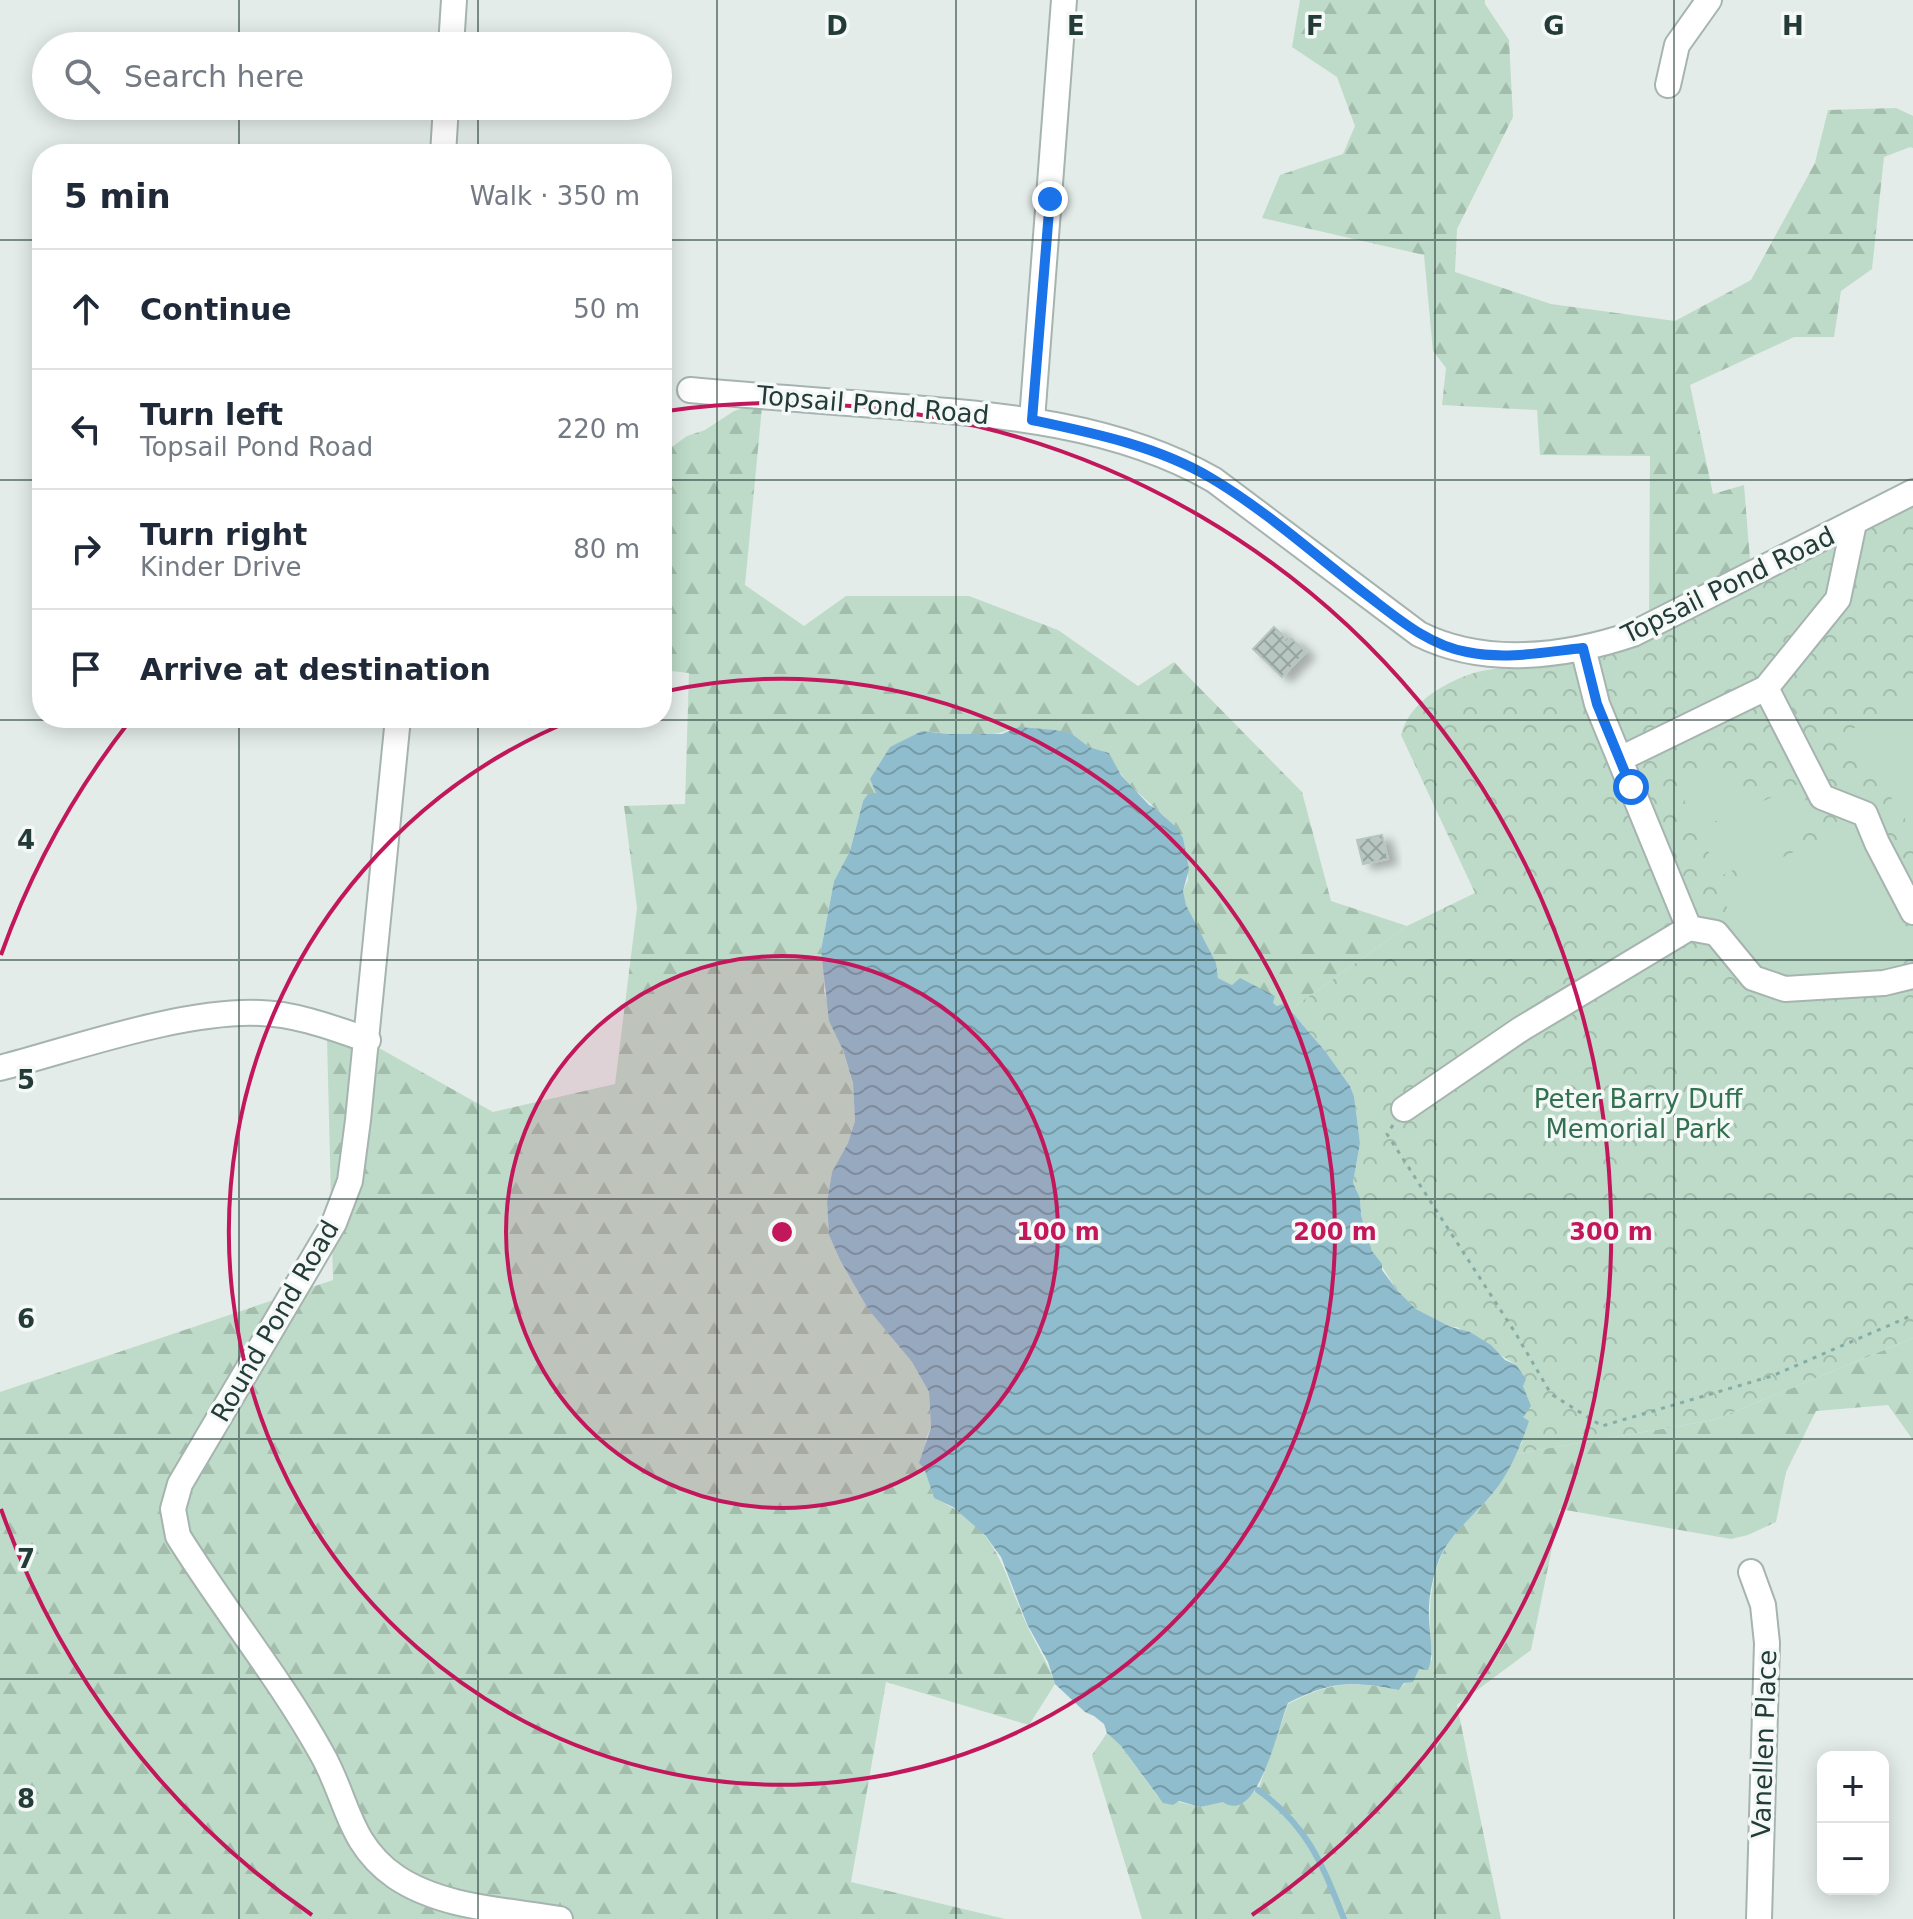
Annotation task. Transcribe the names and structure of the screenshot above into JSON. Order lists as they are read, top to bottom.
{
  "streets": {
    "street": ["Topsail Pond Road", "Round Pond Road", "Vanellen Place"]
  },
  "parks": ["Peter Barry Duff Memorial Park"],
  "page": {
    "search": "Search here",
    "heading": ["5 min", "Walk · 350 m"],
    "list": [
      ["Continue", "50 m"],
      ["Turn left", "Topsail Pond Road", "220 m"],
      ["Turn right", "Kinder Drive", "80 m"],
      "Arrive at destination"
    ],
    "map_buttons": ["+", "−"]
  },
  "grid": {
    "columns": [
      "D",
      "E",
      "F",
      "G",
      "H"
    ],
    "rows": [
      "4",
      "5",
      "6",
      "7",
      "8"
    ]
  },
  "rings": ["100 m", "200 m", "300 m"]
}
